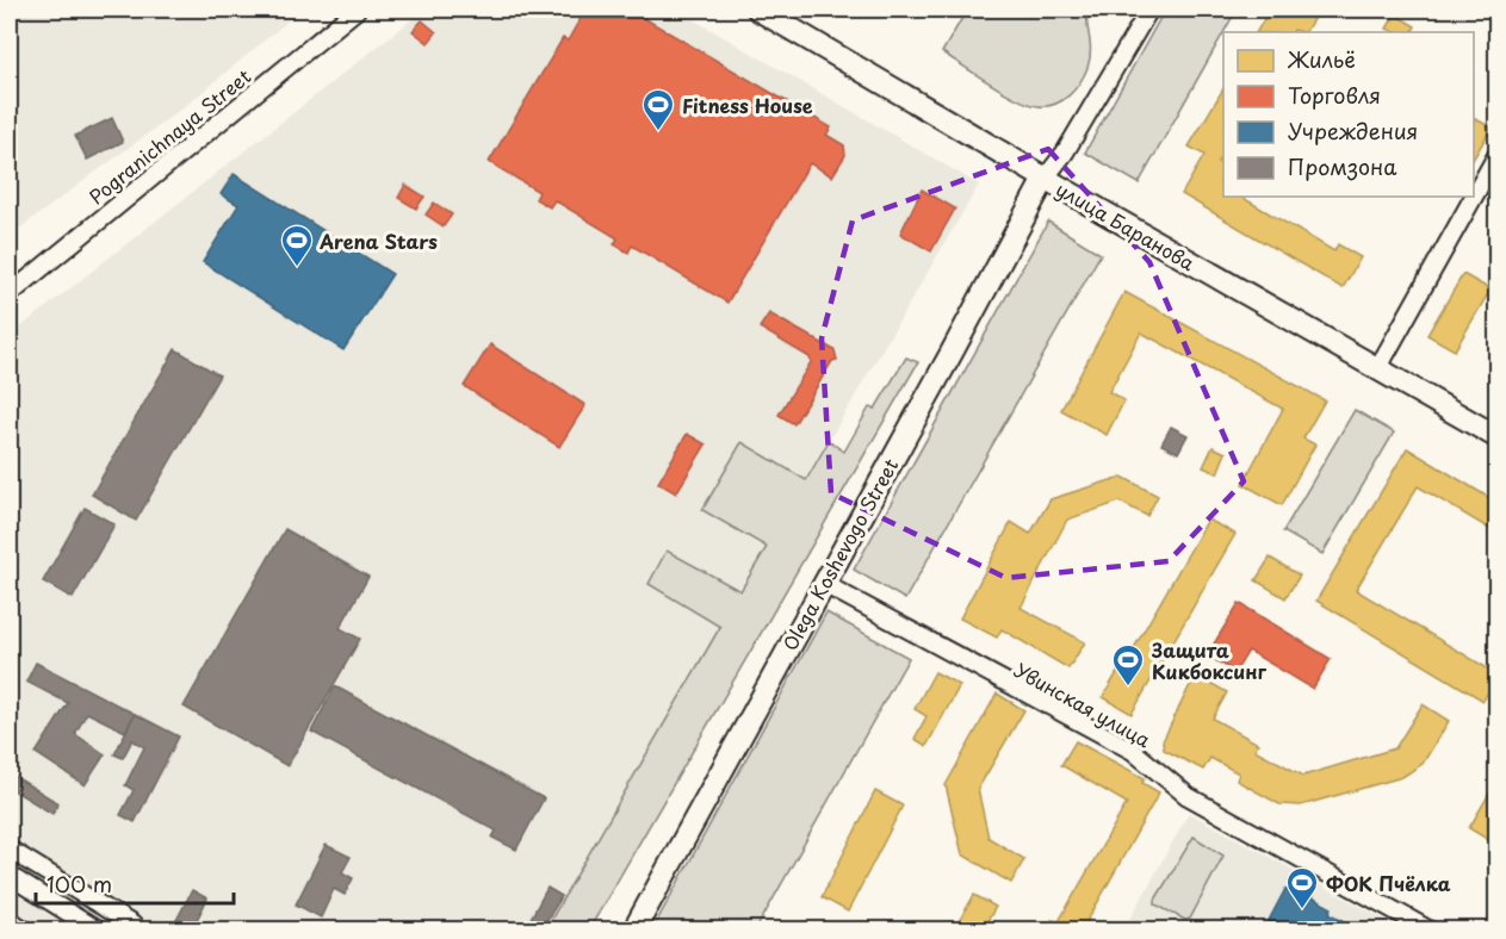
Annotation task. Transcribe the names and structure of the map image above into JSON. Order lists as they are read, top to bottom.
{
  "streets": {
    "main road": ["улица Баранова", "Olega Koshevogo Street"],
    "street": ["Pogranichnaya Street", "Увинская улица"]
  },
  "crossings": [
    ["улица Баранова", "Olega Koshevogo Street"],
    ["Olega Koshevogo Street", "Увинская улица"]
  ],
  "places": {
    "sports": [
      "Fitness House",
      "Arena Stars",
      "Защита Кикбоксинг",
      "ФОК Пчёлка"
    ]
  },
  "legend": [
    "Жильё",
    "Торговля",
    "Учреждения",
    "Промзона"
  ],
  "scale_bar": "100 m"
}
